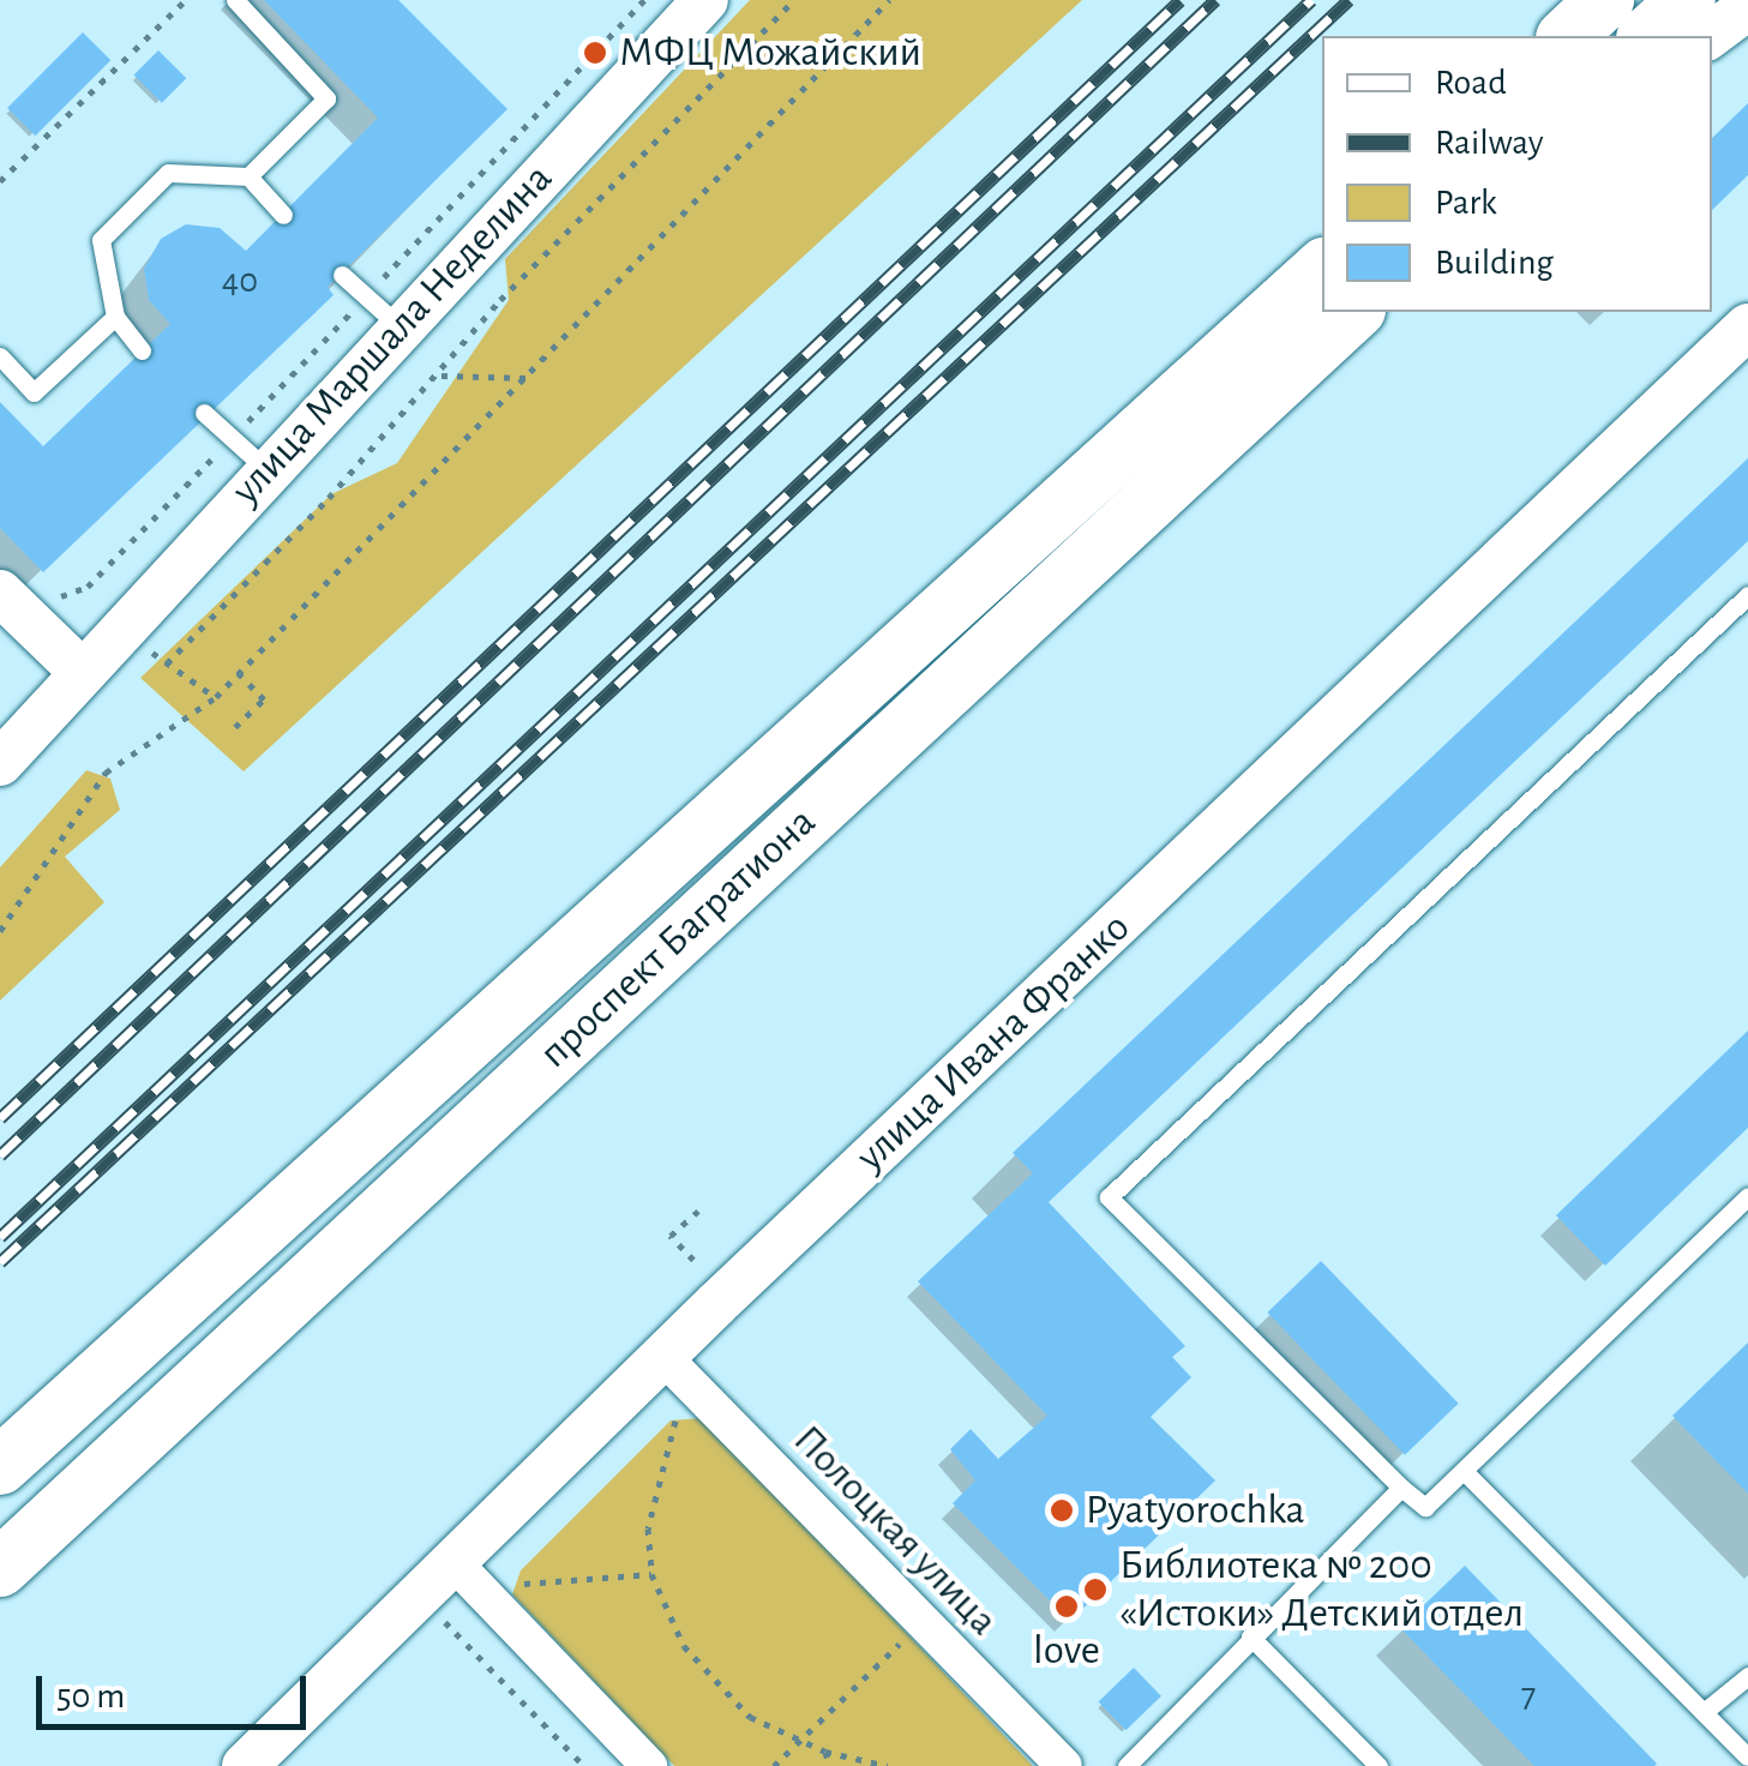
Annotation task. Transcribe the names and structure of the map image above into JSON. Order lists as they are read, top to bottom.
{
  "streets": {
    "main road": ["проспект Багратиона"],
    "street": ["улица Маршала Неделина", "улица Ивана Франко", "Полоцкая улица"]
  },
  "crossings": [
    ["улица Ивана Франко", "Полоцкая улица"]
  ],
  "places": [
    "МФЦ Можайский",
    "Pyatyorochka",
    "Библиотека № 200 «Истоки» Детский отдел",
    "love"
  ],
  "house_numbers": ["40", "7"],
  "legend": [
    "Road",
    "Railway",
    "Park",
    "Building"
  ],
  "scale_bar": "50 m"
}
